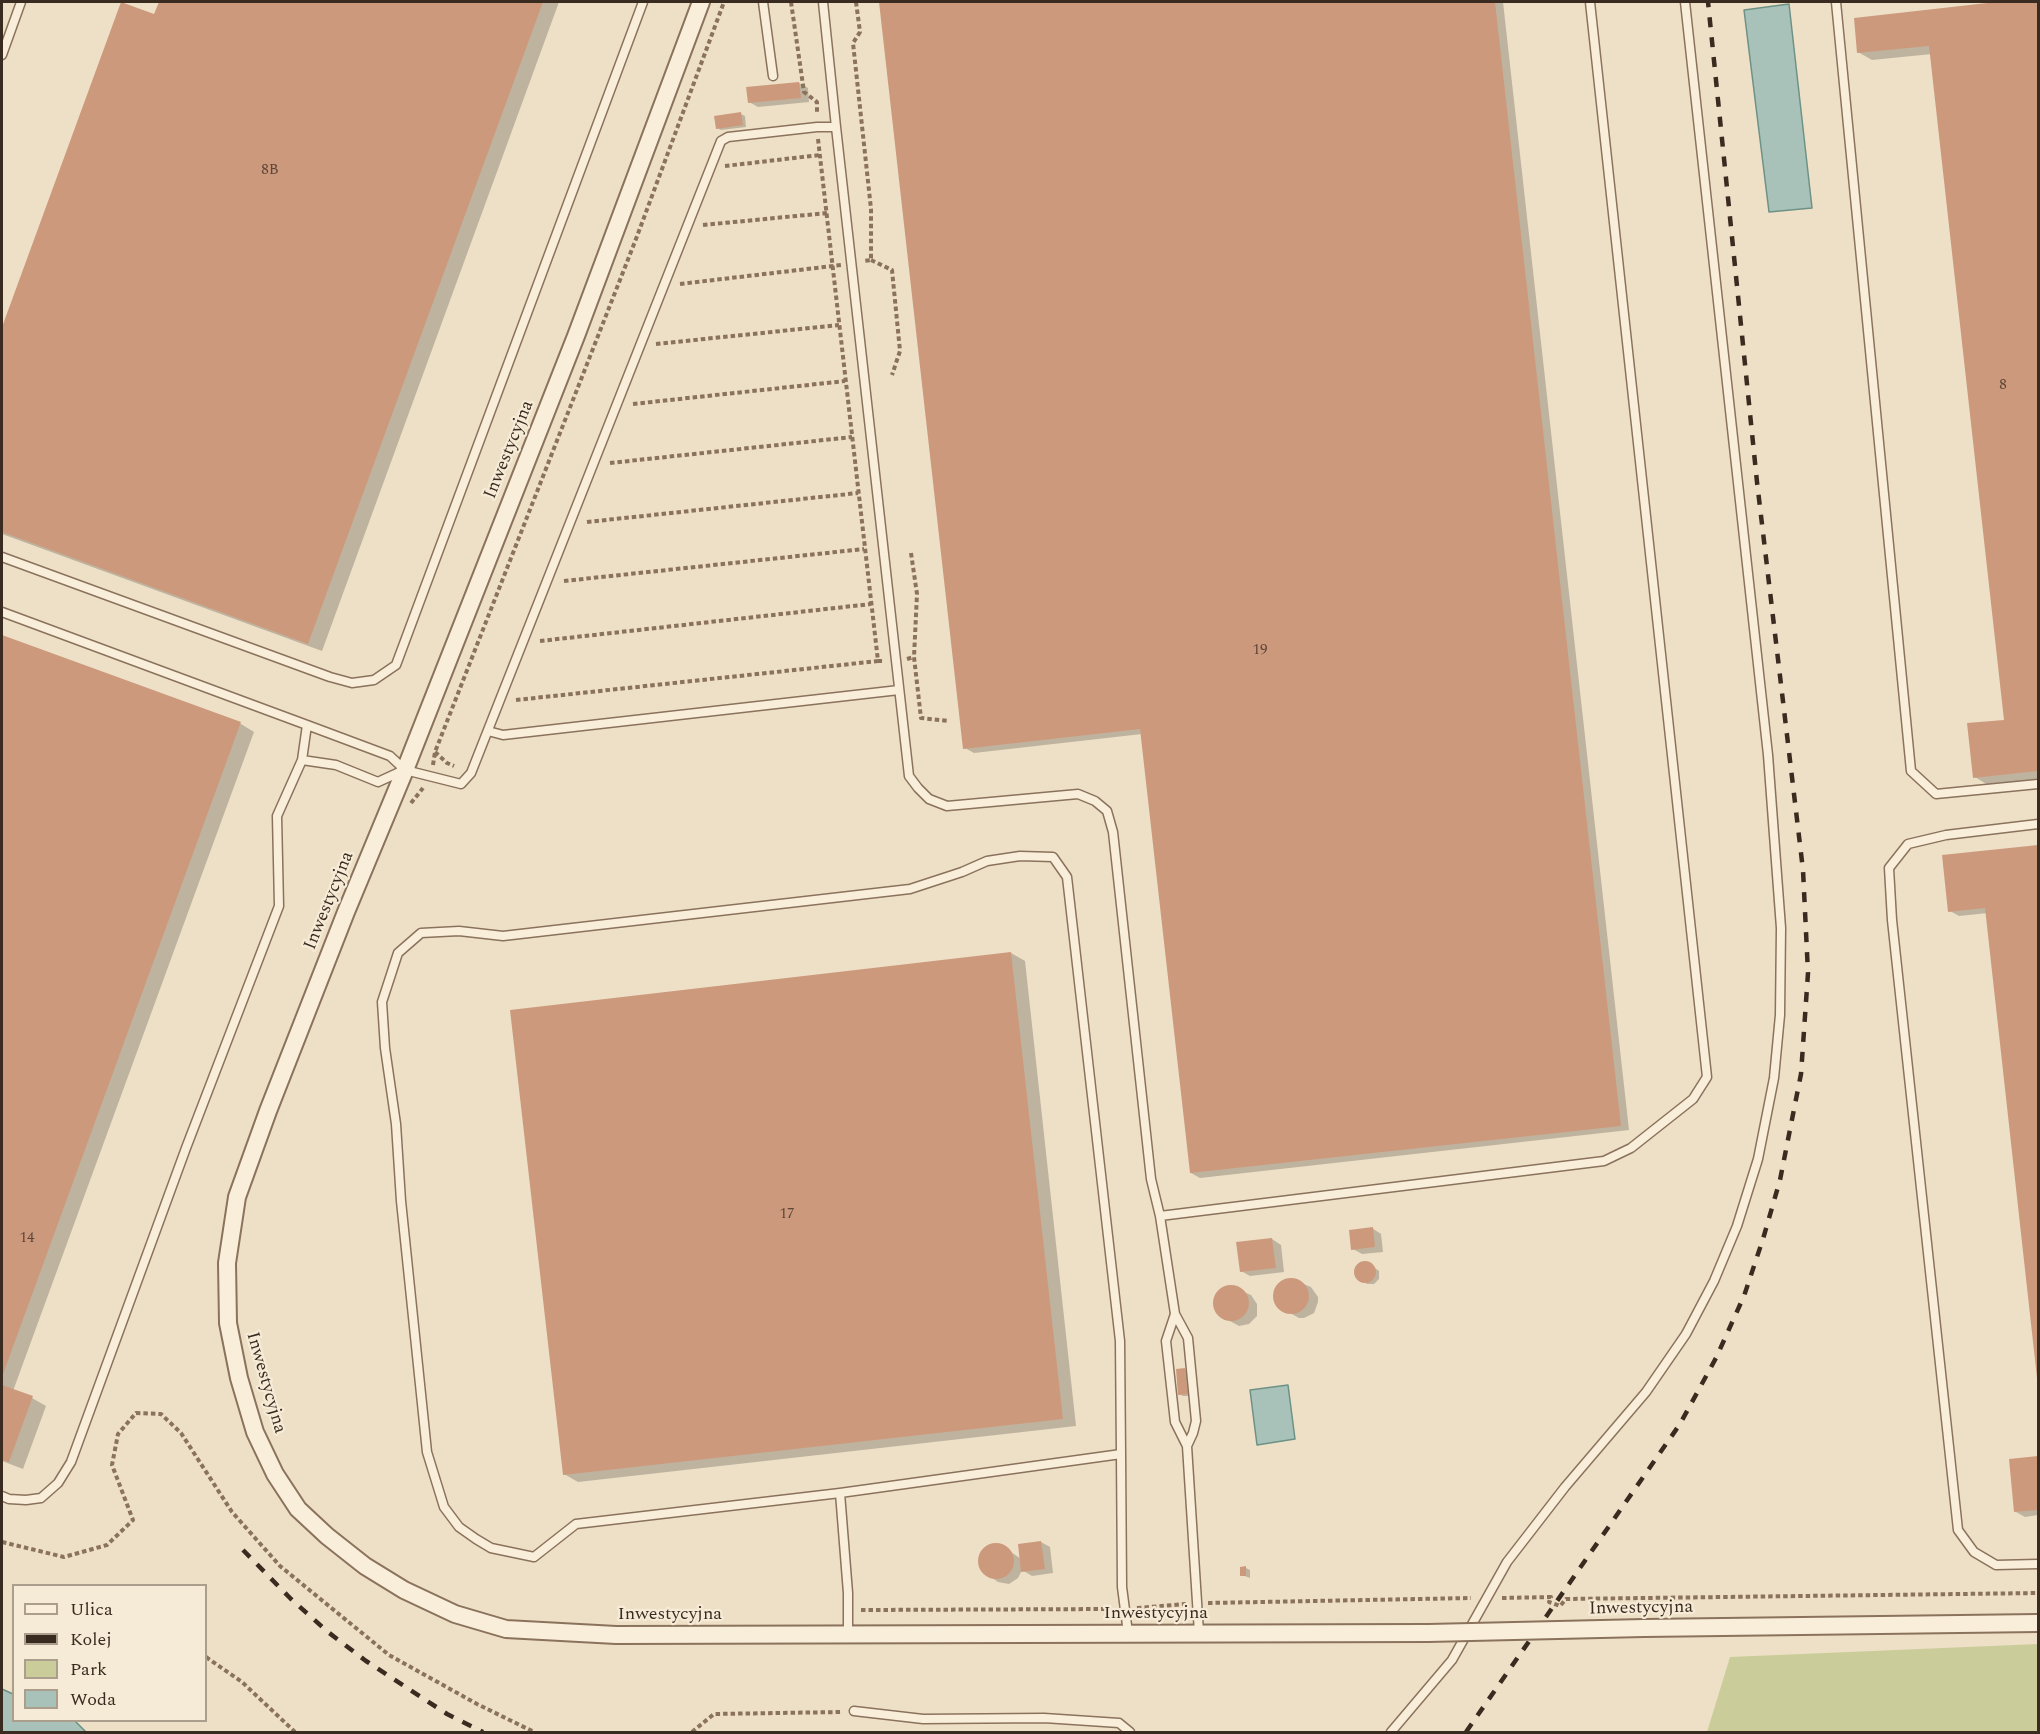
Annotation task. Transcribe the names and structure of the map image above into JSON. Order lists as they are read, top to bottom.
{
  "streets": {
    "street": ["Inwestycyjna"]
  },
  "house_numbers": [
    "8B",
    "8",
    "19",
    "17",
    "14"
  ],
  "legend": [
    "Ulica",
    "Kolej",
    "Park",
    "Woda"
  ]
}
